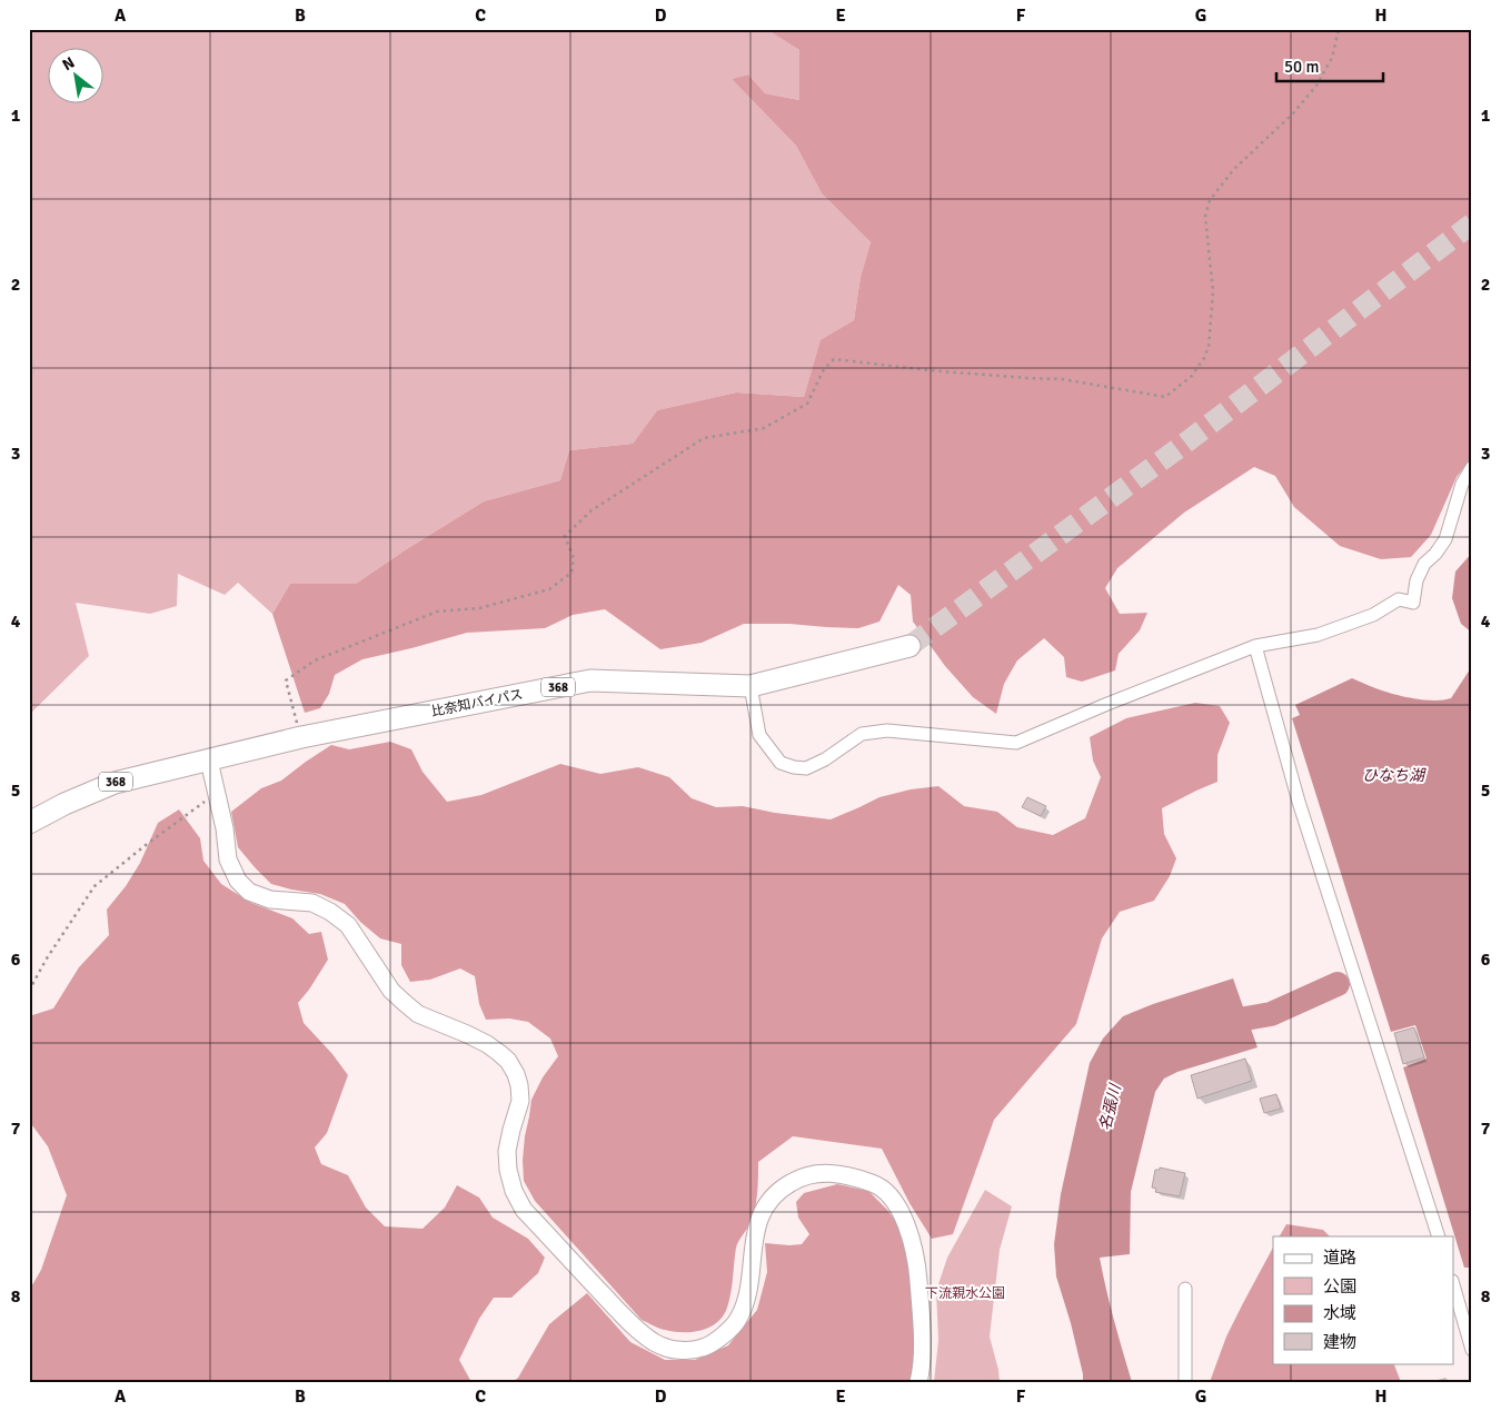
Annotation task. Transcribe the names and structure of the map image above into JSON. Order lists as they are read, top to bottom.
{
  "streets": {
    "highway": ["368", "比奈知バイパス"]
  },
  "crossings": [
    ["368", "比奈知バイパス"]
  ],
  "water": ["ひなち湖", "名張川"],
  "parks": ["下流親水公園"],
  "legend": [
    "道路",
    "公園",
    "水域",
    "建物"
  ],
  "scale_bar": "50 m",
  "north": "top left",
  "grid": {
    "columns": [
      "A",
      "B",
      "C",
      "D",
      "E",
      "F",
      "G",
      "H"
    ],
    "rows": [
      "1",
      "2",
      "3",
      "4",
      "5",
      "6",
      "7",
      "8"
    ]
  }
}
